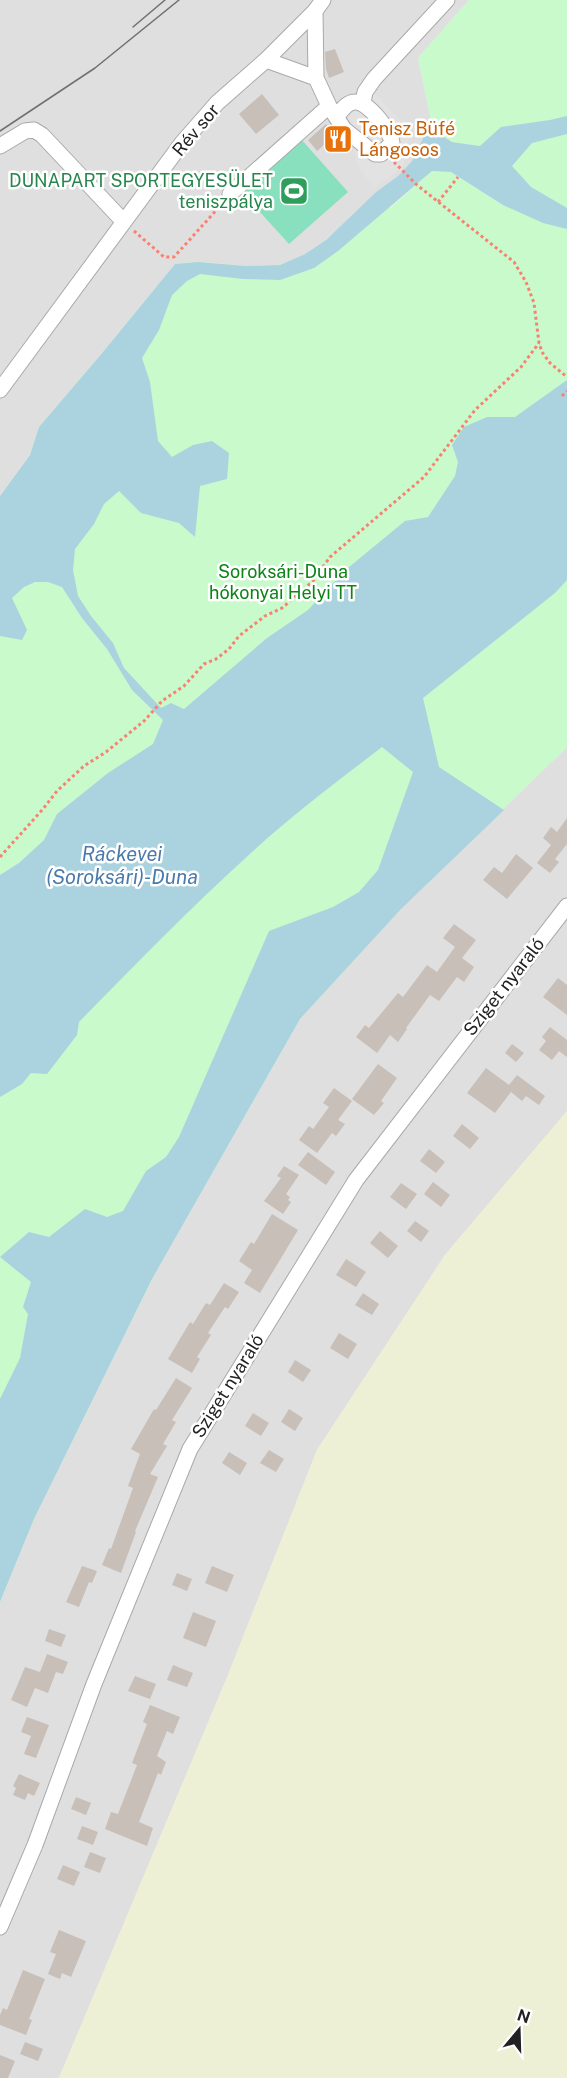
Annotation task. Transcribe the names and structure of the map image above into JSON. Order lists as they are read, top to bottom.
{
  "streets": {
    "street": ["Rév sor", "Sziget nyaraló"]
  },
  "water": ["Ráckevei (Soroksári)-Duna"],
  "parks": ["Soroksári-Duna hókonyai Helyi TT"],
  "places": {
    "restaurant": ["Tenisz Büfé Lángosos"],
    "sports": ["DUNAPART SPORTEGYESÜLET teniszpálya"]
  },
  "north": "top"
}
